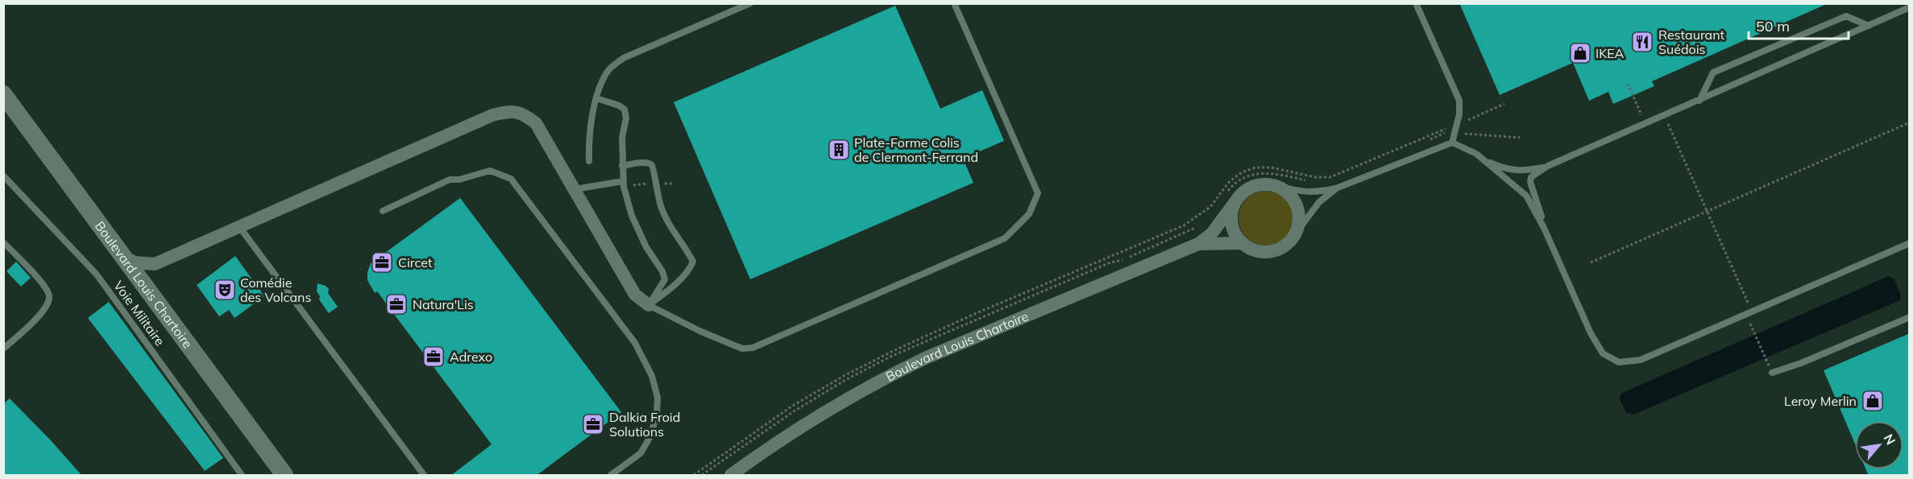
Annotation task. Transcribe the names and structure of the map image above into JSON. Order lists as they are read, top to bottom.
{
  "streets": {
    "main road": ["Boulevard Louis Chartoire"],
    "lane": ["Voie Militaire"]
  },
  "places": {
    "restaurant": ["Restaurant Suédois"],
    "shop": ["IKEA", "Leroy Merlin"],
    "building": ["Plate-Forme Colis de Clermont-Ferrand"],
    "office": [
      "Circet",
      "Natura'Lis",
      "Adrexo",
      "Dalkia Froid Solutions"
    ],
    "theatre": ["Comédie des Volcans"]
  },
  "scale_bar": "50 m",
  "north": "top right"
}
